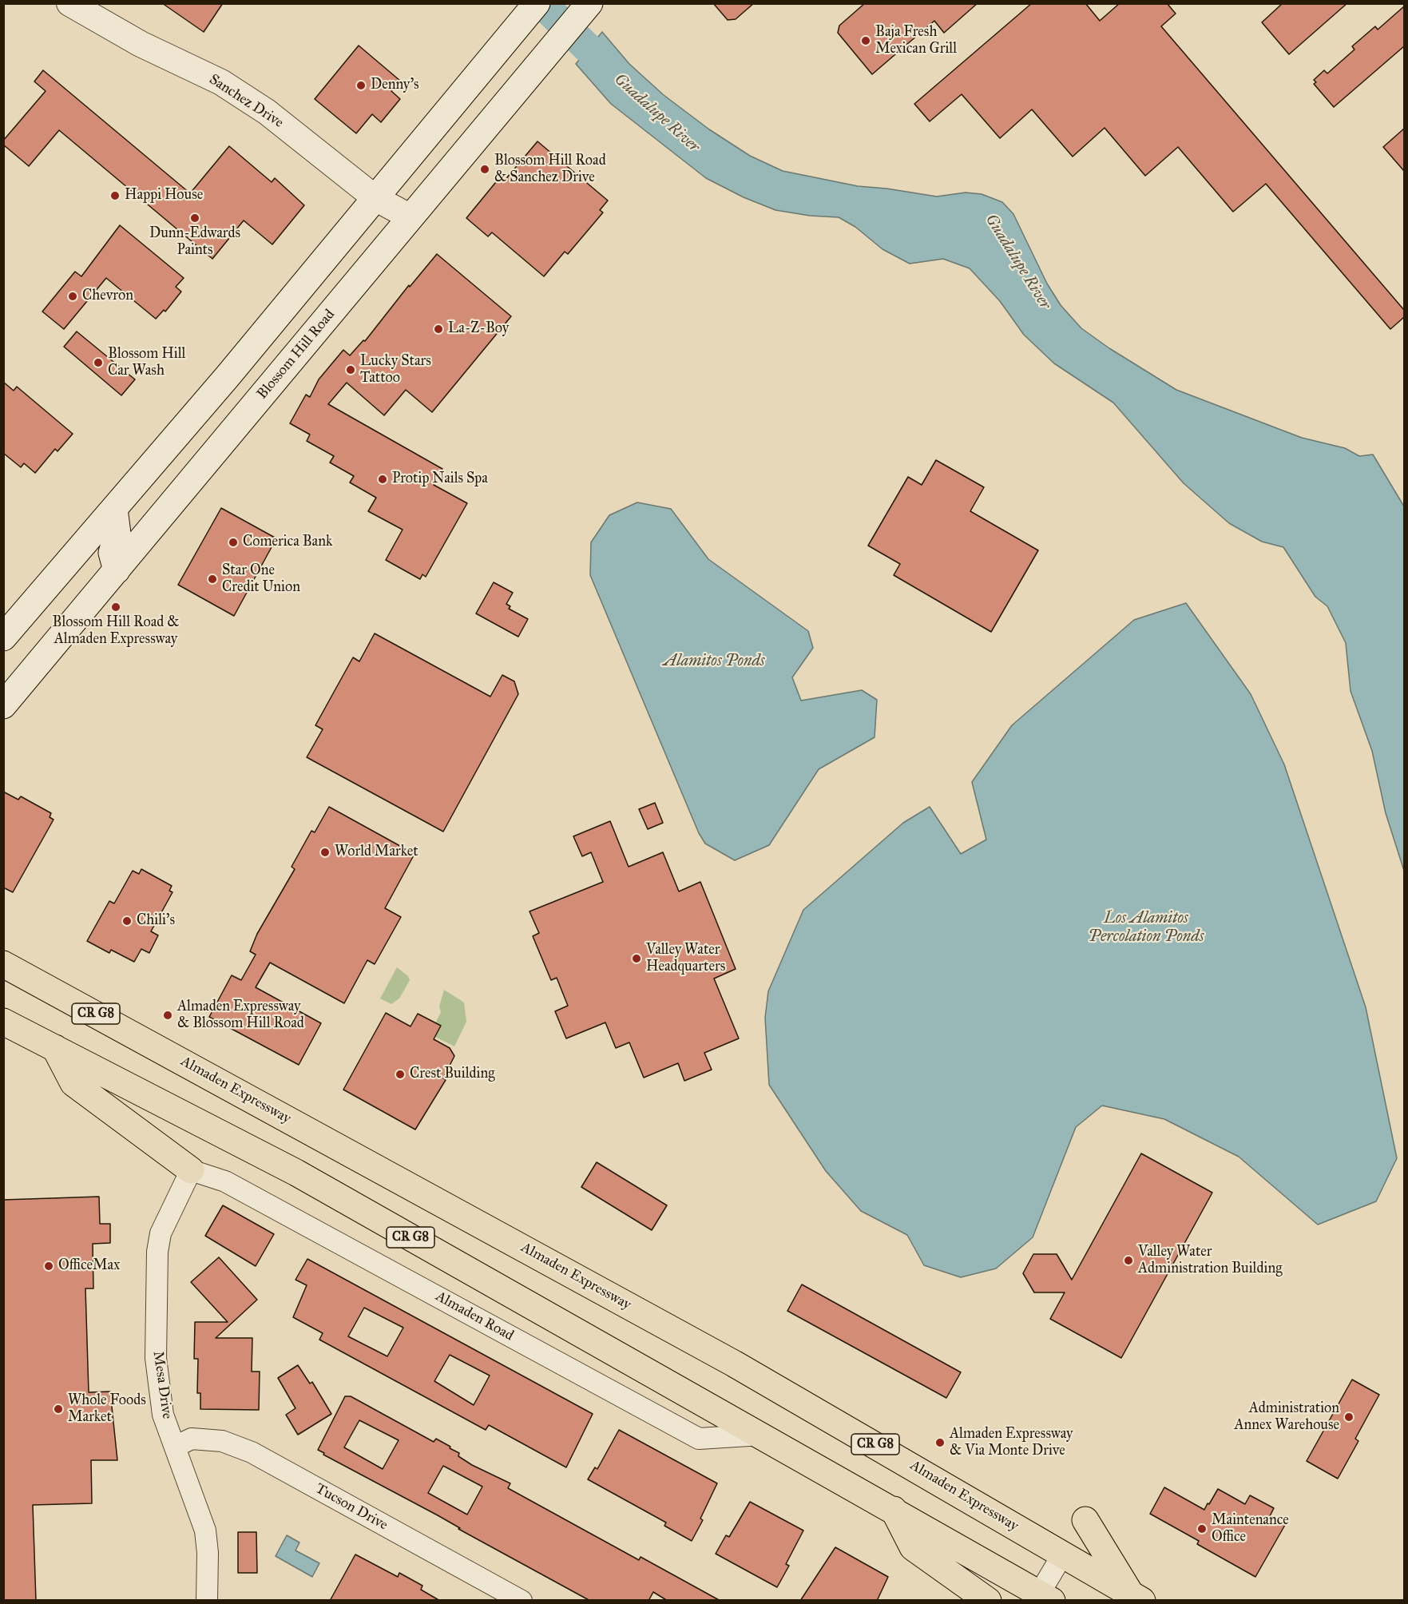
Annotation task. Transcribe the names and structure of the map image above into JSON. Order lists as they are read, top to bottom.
{
  "streets": {
    "main road": ["Blossom Hill Road", "CR G8", "Almaden Expressway"],
    "street": [
      "Sanchez Drive",
      "Almaden Road",
      "Mesa Drive",
      "Tucson Drive"
    ]
  },
  "crossings": [
    ["Sanchez Drive", "Blossom Hill Road"],
    ["CR G8", "Almaden Road"],
    ["Almaden Road", "Mesa Drive"],
    ["Mesa Drive", "Tucson Drive"]
  ],
  "water": ["Guadalupe River", "Alamitos Ponds", "Los Alamitos Percolation Ponds"],
  "places": [
    "Baja Fresh Mexican Grill",
    "Denny's",
    "Blossom Hill Road & Sanchez Drive",
    "Happi House",
    "Dunn-Edwards Paints",
    "Chevron",
    "La-Z-Boy",
    "Blossom Hill Car Wash",
    "Lucky Stars Tattoo",
    "Protip Nails Spa",
    "Comerica Bank",
    "Star One Credit Union",
    "Blossom Hill Road & Almaden Expressway",
    "World Market",
    "Chili's",
    "Valley Water Headquarters",
    "Almaden Expressway & Blossom Hill Road",
    "Crest Building",
    "Valley Water Administration Building",
    "OfficeMax",
    "Whole Foods Market",
    "Administration Annex Warehouse",
    "Almaden Expressway & Via Monte Drive",
    "Maintenance Office"
  ]
}
